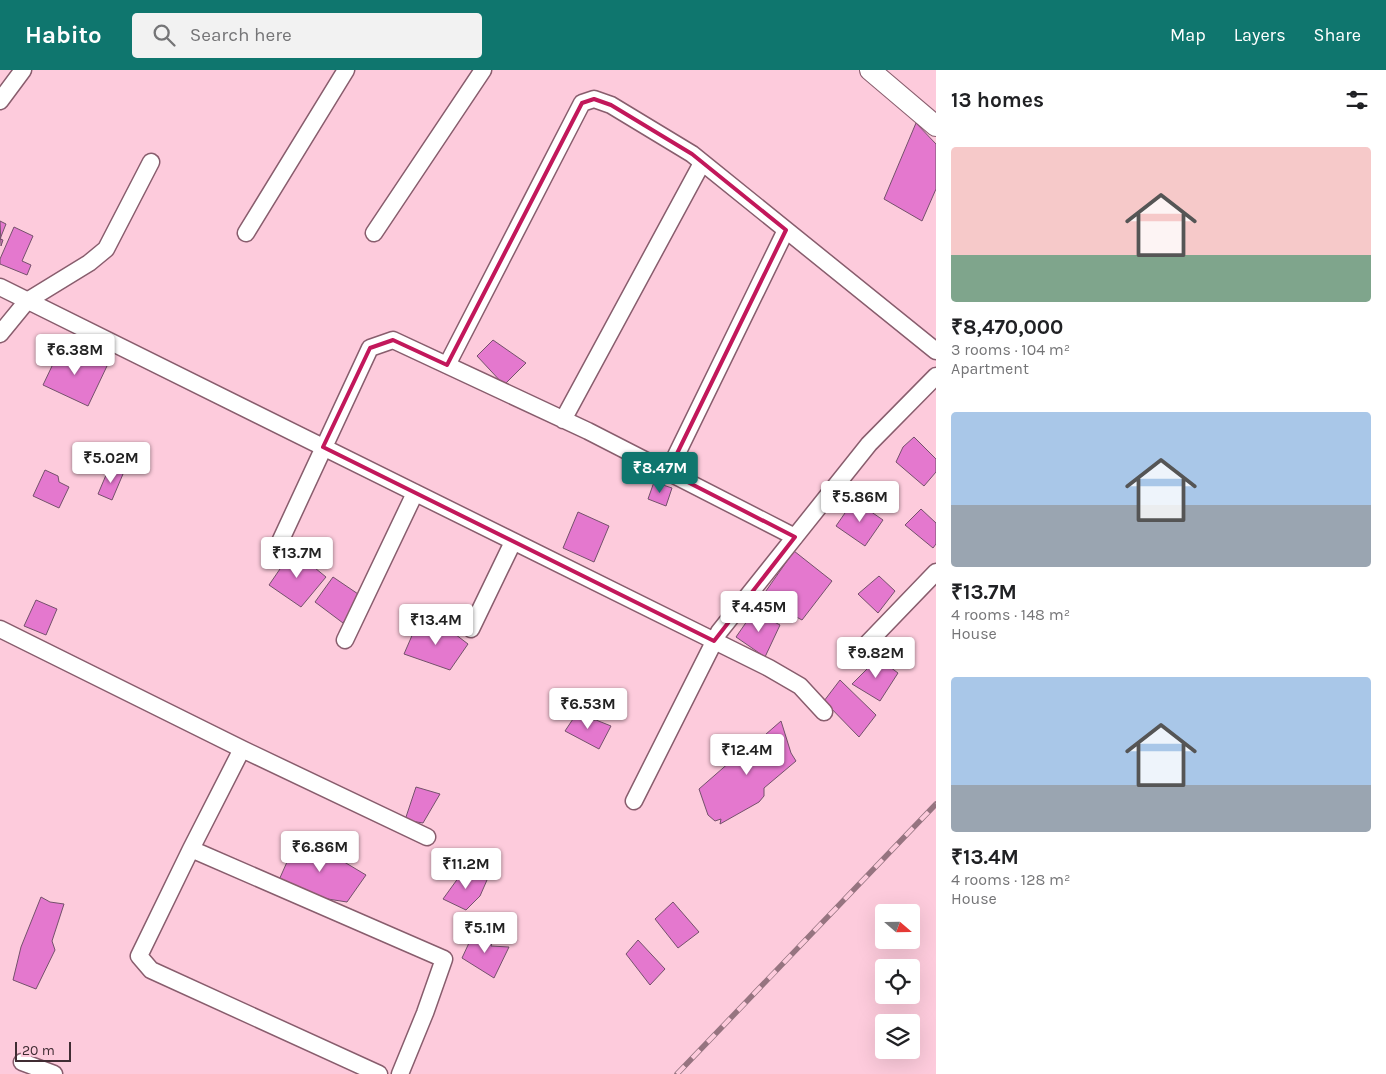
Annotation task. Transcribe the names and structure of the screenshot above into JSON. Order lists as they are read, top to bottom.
{
  "scale_bar": "20 m",
  "north": "right",
  "page": {
    "header": "Habito",
    "search": "Search here",
    "nav": ["Map", "Layers", "Share"],
    "heading": "13 homes",
    "list": [
      {
        "name": "₹8,470,000",
        "note": "3 rooms · 104 m² · Apartment"
      },
      {
        "name": "₹13.7M",
        "note": "4 rooms · 148 m² · House"
      },
      {
        "name": "₹13.4M",
        "note": "4 rooms · 128 m² · House"
      }
    ],
    "price": [
      "₹6.38M",
      "₹5.02M",
      "₹8.47M",
      "₹5.86M",
      "₹13.7M",
      "₹4.45M",
      "₹13.4M",
      "₹9.82M",
      "₹6.53M",
      "₹12.4M",
      "₹6.86M",
      "₹11.2M",
      "₹5.1M"
    ],
    "scale": "20 m"
  }
}
